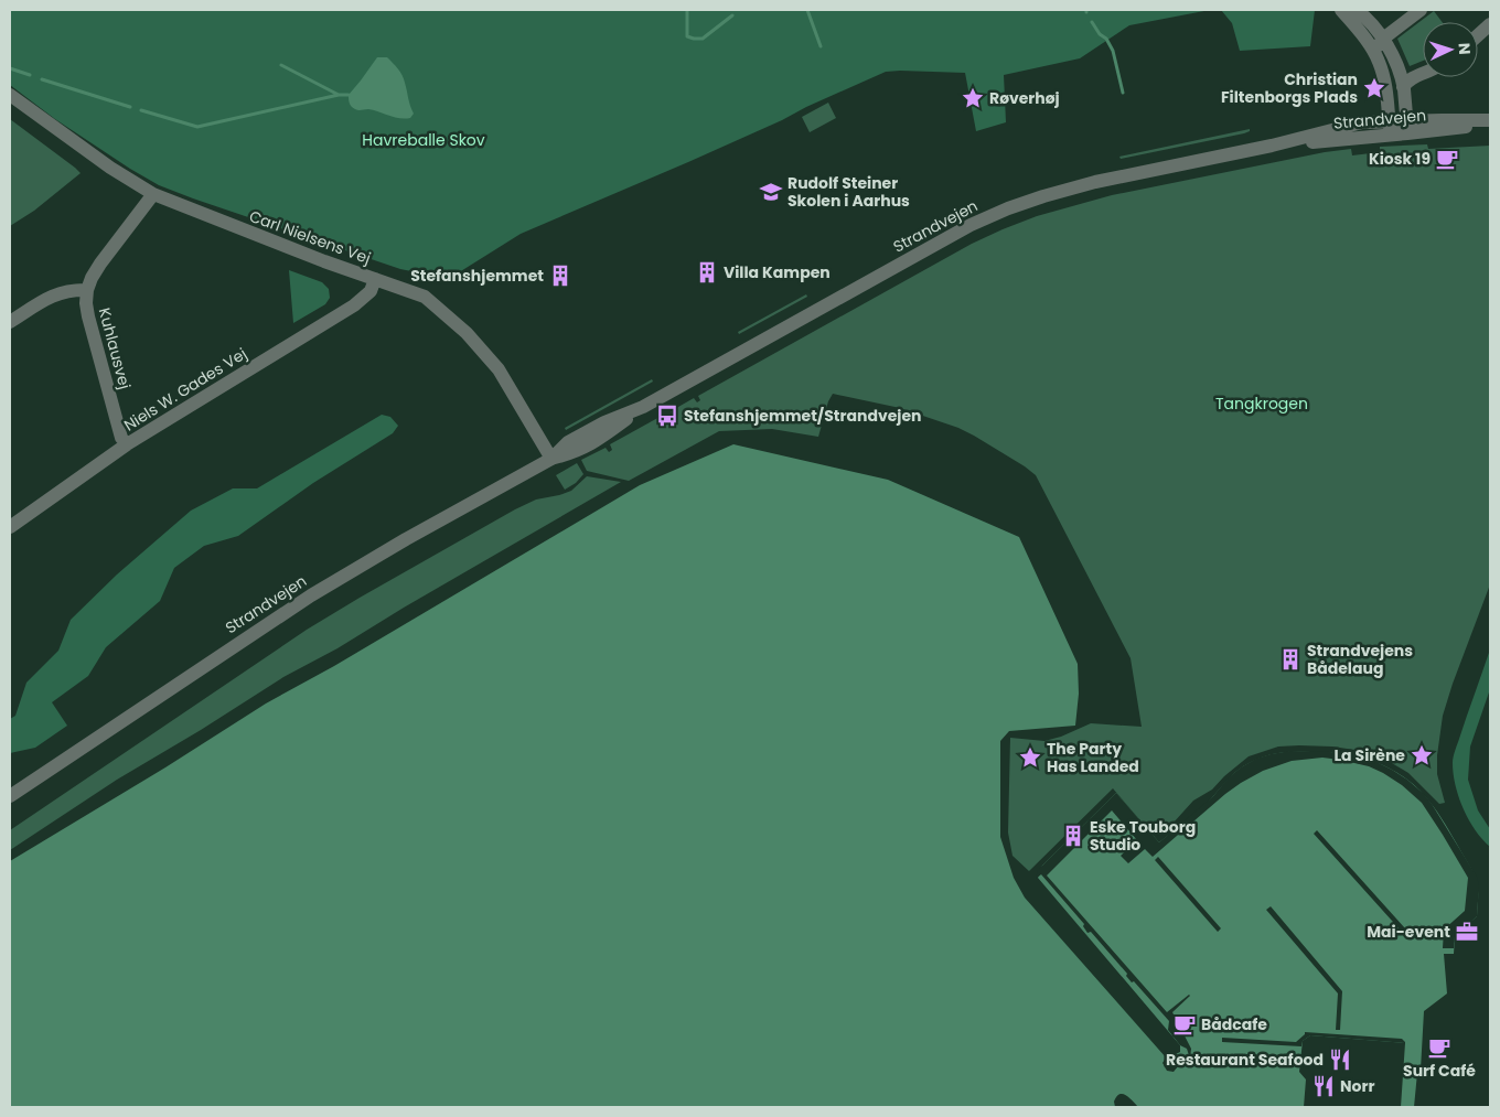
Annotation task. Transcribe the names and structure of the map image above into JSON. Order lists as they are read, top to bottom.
{
  "streets": {
    "street": [
      "Strandvejen",
      "Carl Nielsens Vej",
      "Kuhlausvej",
      "Niels W. Gades Vej"
    ]
  },
  "crossings": [
    ["Strandvejen", "Carl Nielsens Vej"],
    ["Carl Nielsens Vej", "Niels W. Gades Vej"],
    ["Kuhlausvej", "Niels W. Gades Vej"]
  ],
  "parks": ["Havreballe Skov", "Tangkrogen"],
  "places": {
    "place": [
      "Christian Filtenborgs Plads",
      "Røverhøj",
      "La Sirène",
      "The Party Has Landed"
    ],
    "cafe": ["Kiosk 19", "Bådcafe", "Surf Café"],
    "school or university": ["Rudolf Steiner Skolen i Aarhus"],
    "building": [
      "Villa Kampen",
      "Stefanshjemmet",
      "Strandvejens Bådelaug",
      "Eske Touborg Studio"
    ],
    "bus stop": ["Stefanshjemmet/Strandvejen"],
    "office": ["Mai-event"],
    "restaurant": ["Restaurant Seafood", "Norr"]
  },
  "north": "right"
}
